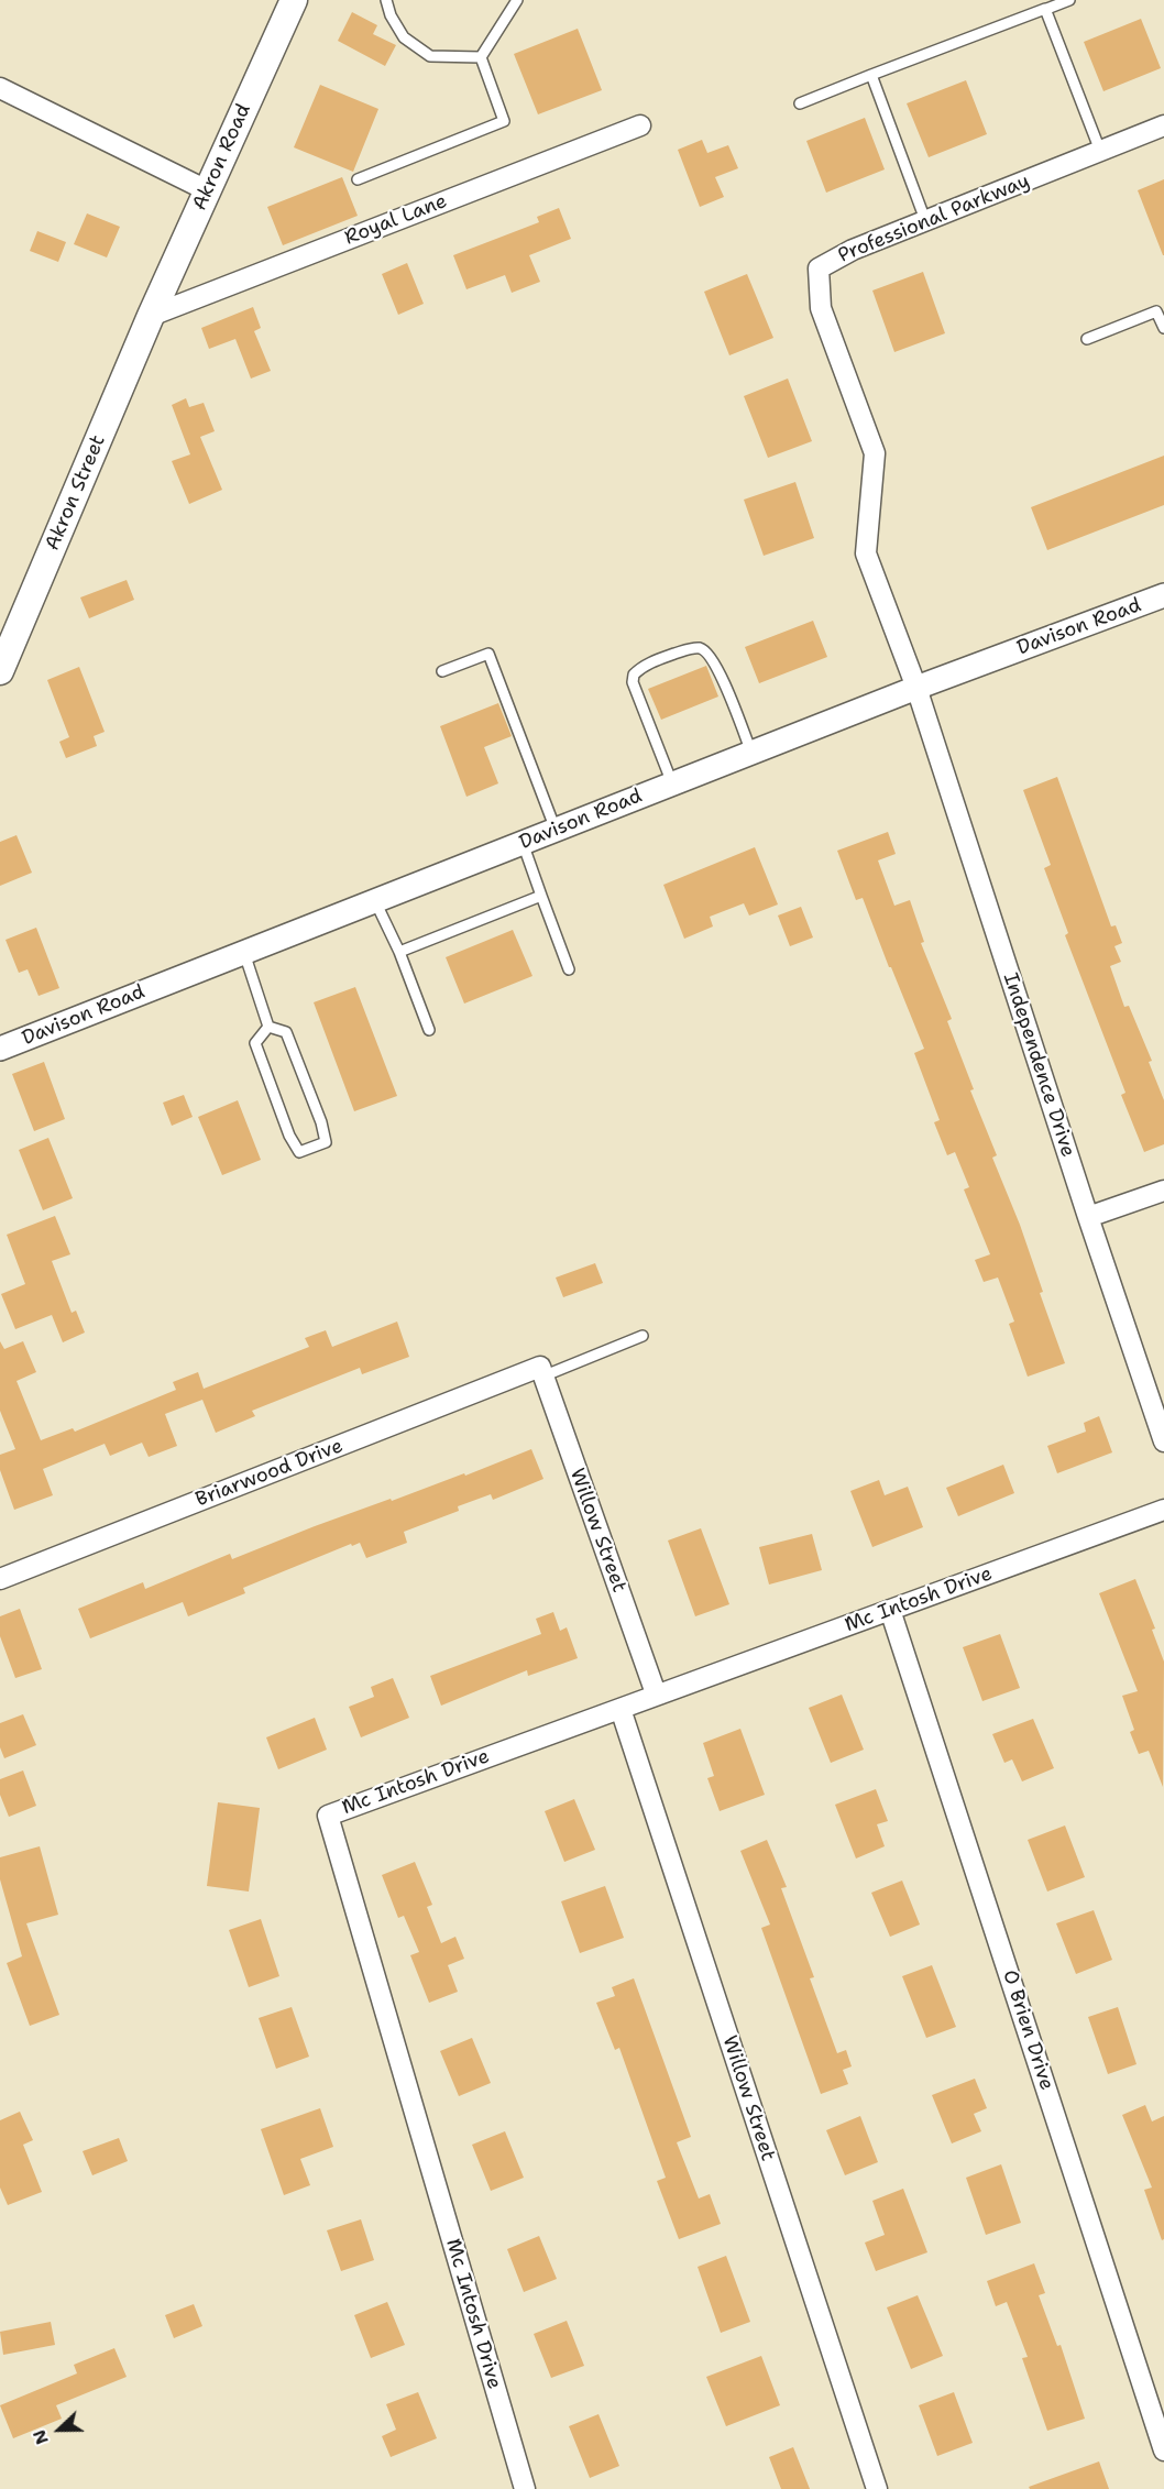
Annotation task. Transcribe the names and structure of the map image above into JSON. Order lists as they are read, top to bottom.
{
  "streets": {
    "main road": ["Akron Road", "Akron Street"],
    "street": [
      "Professional Parkway",
      "Royal Lane",
      "Davison Road",
      "Independence Drive",
      "Briarwood Drive",
      "Willow Street",
      "Mc Intosh Drive",
      "O Brien Drive"
    ]
  },
  "crossings": [
    ["Akron Road", "Royal Lane"],
    ["Akron Road", "Akron Street"],
    ["Professional Parkway", "Davison Road"],
    ["Professional Parkway", "Independence Drive"],
    ["Royal Lane", "Akron Street"],
    ["Davison Road", "Independence Drive"],
    ["Briarwood Drive", "Willow Street"],
    ["Willow Street", "Mc Intosh Drive"],
    ["Mc Intosh Drive", "O Brien Drive"]
  ],
  "north": "left"
}
